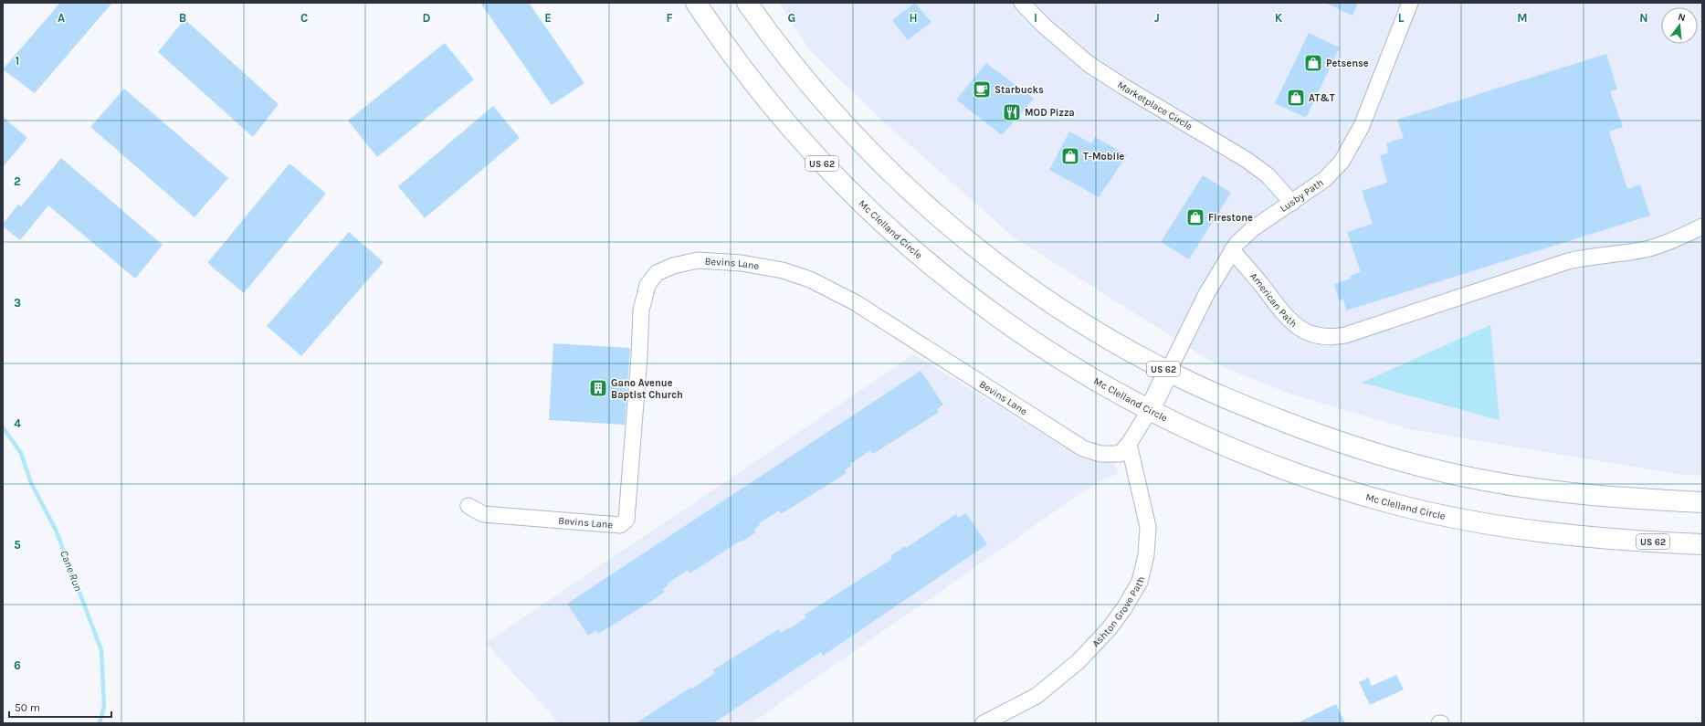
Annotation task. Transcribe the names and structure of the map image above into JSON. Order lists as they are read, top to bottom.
{
  "streets": {
    "highway": ["US 62", "Mc Clelland Circle"],
    "street": [
      "Marketplace Circle",
      "Lusby Path",
      "Bevins Lane",
      "American Path",
      "Ashton Grove Path"
    ]
  },
  "crossings": [
    ["Marketplace Circle", "Lusby Path"],
    ["US 62", "Lusby Path"],
    ["Lusby Path", "American Path"],
    ["Mc Clelland Circle", "Bevins Lane"],
    ["Bevins Lane", "Ashton Grove Path"]
  ],
  "water": ["Cane Run"],
  "places": {
    "shop": [
      "Petsense",
      "AT&T",
      "T-Mobile",
      "Firestone"
    ],
    "cafe": ["Starbucks"],
    "restaurant": ["MOD Pizza"],
    "building": ["Gano Avenue Baptist Church"]
  },
  "scale_bar": "50 m",
  "north": "top",
  "grid": {
    "columns": [
      "A",
      "B",
      "C",
      "D",
      "E",
      "F",
      "G",
      "H",
      "I",
      "J",
      "K",
      "L",
      "M",
      "N"
    ],
    "rows": [
      "1",
      "2",
      "3",
      "4",
      "5",
      "6"
    ]
  }
}
